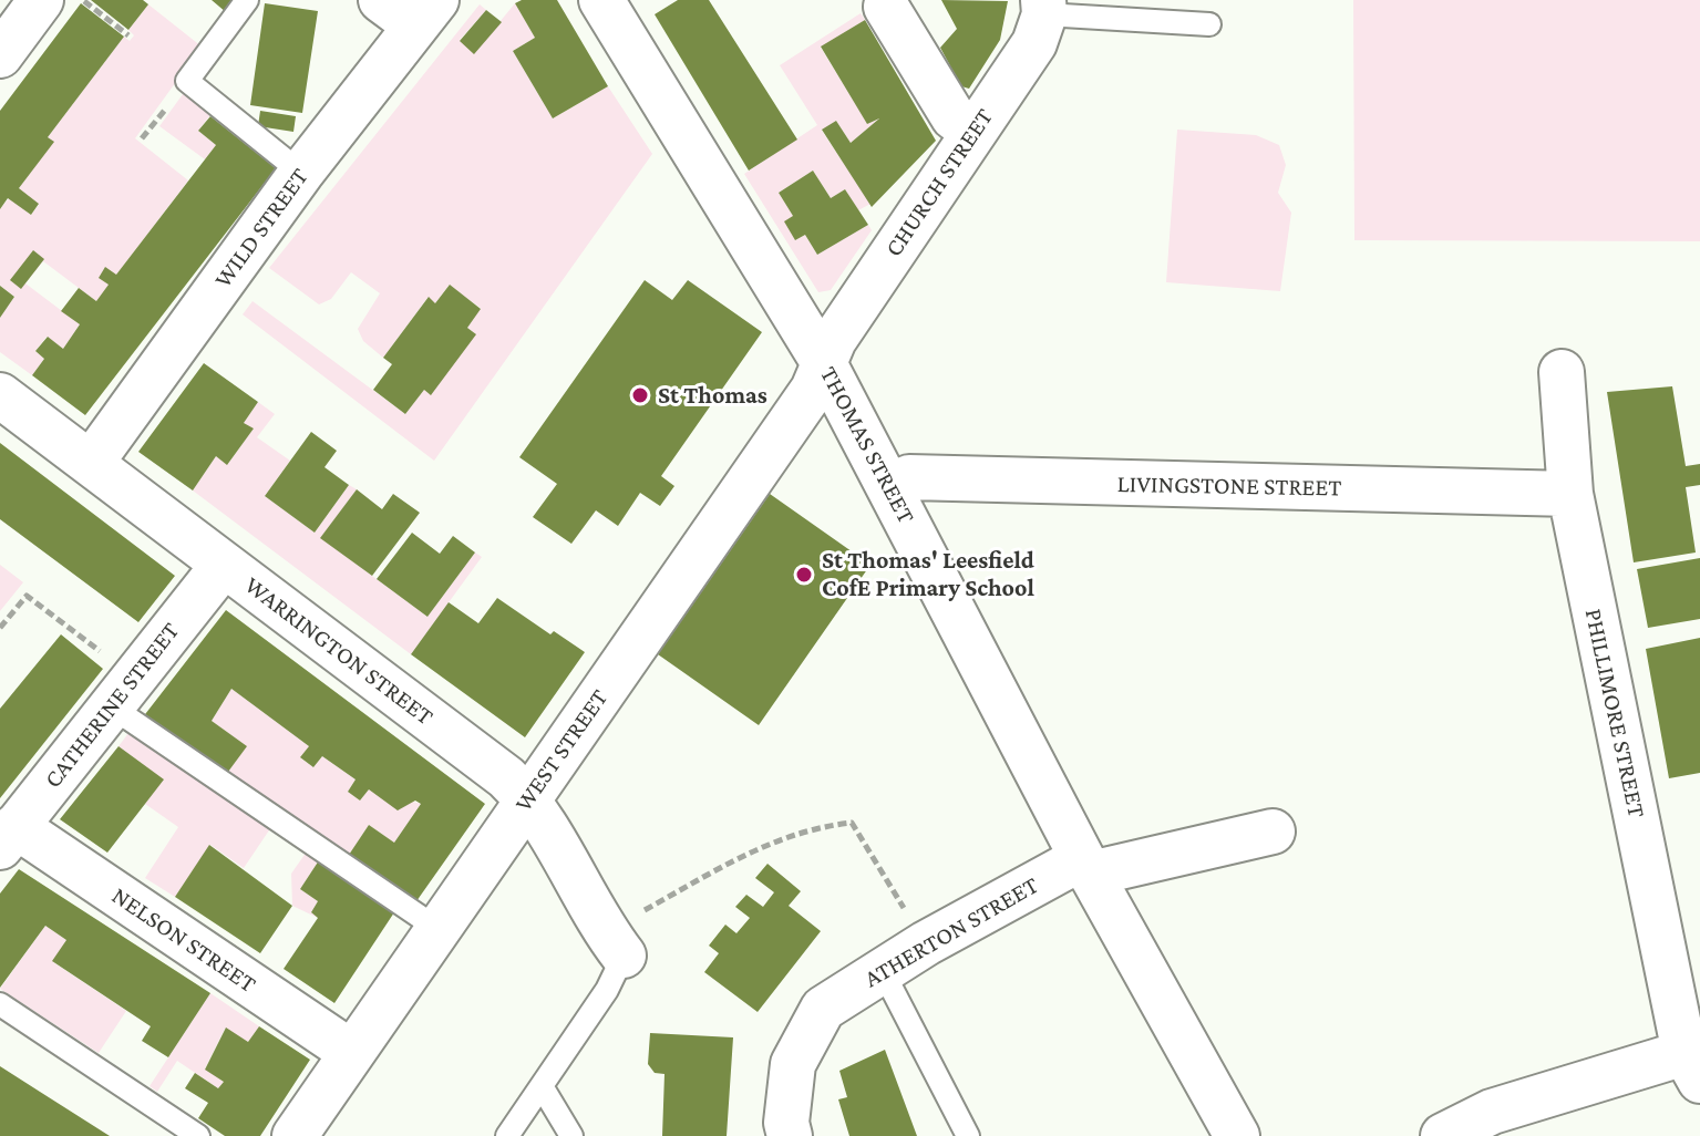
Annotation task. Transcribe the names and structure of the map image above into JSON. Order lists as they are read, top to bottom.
{
  "streets": {
    "street": [
      "CHURCH STREET",
      "WILD STREET",
      "THOMAS STREET",
      "LIVINGSTONE STREET",
      "WARRINGTON STREET",
      "CATHERINE STREET",
      "PHILLIMORE STREET",
      "WEST STREET",
      "ATHERTON STREET",
      "NELSON STREET"
    ]
  },
  "crossings": [
    ["CHURCH STREET", "THOMAS STREET"],
    ["CHURCH STREET", "WEST STREET"],
    ["WILD STREET", "WARRINGTON STREET"],
    ["THOMAS STREET", "LIVINGSTONE STREET"],
    ["THOMAS STREET", "WEST STREET"],
    ["THOMAS STREET", "ATHERTON STREET"],
    ["LIVINGSTONE STREET", "PHILLIMORE STREET"],
    ["WARRINGTON STREET", "CATHERINE STREET"],
    ["WARRINGTON STREET", "WEST STREET"],
    ["CATHERINE STREET", "NELSON STREET"],
    ["WEST STREET", "NELSON STREET"]
  ],
  "places": ["St Thomas", "St Thomas' Leesfield CofE Primary School"]
}
